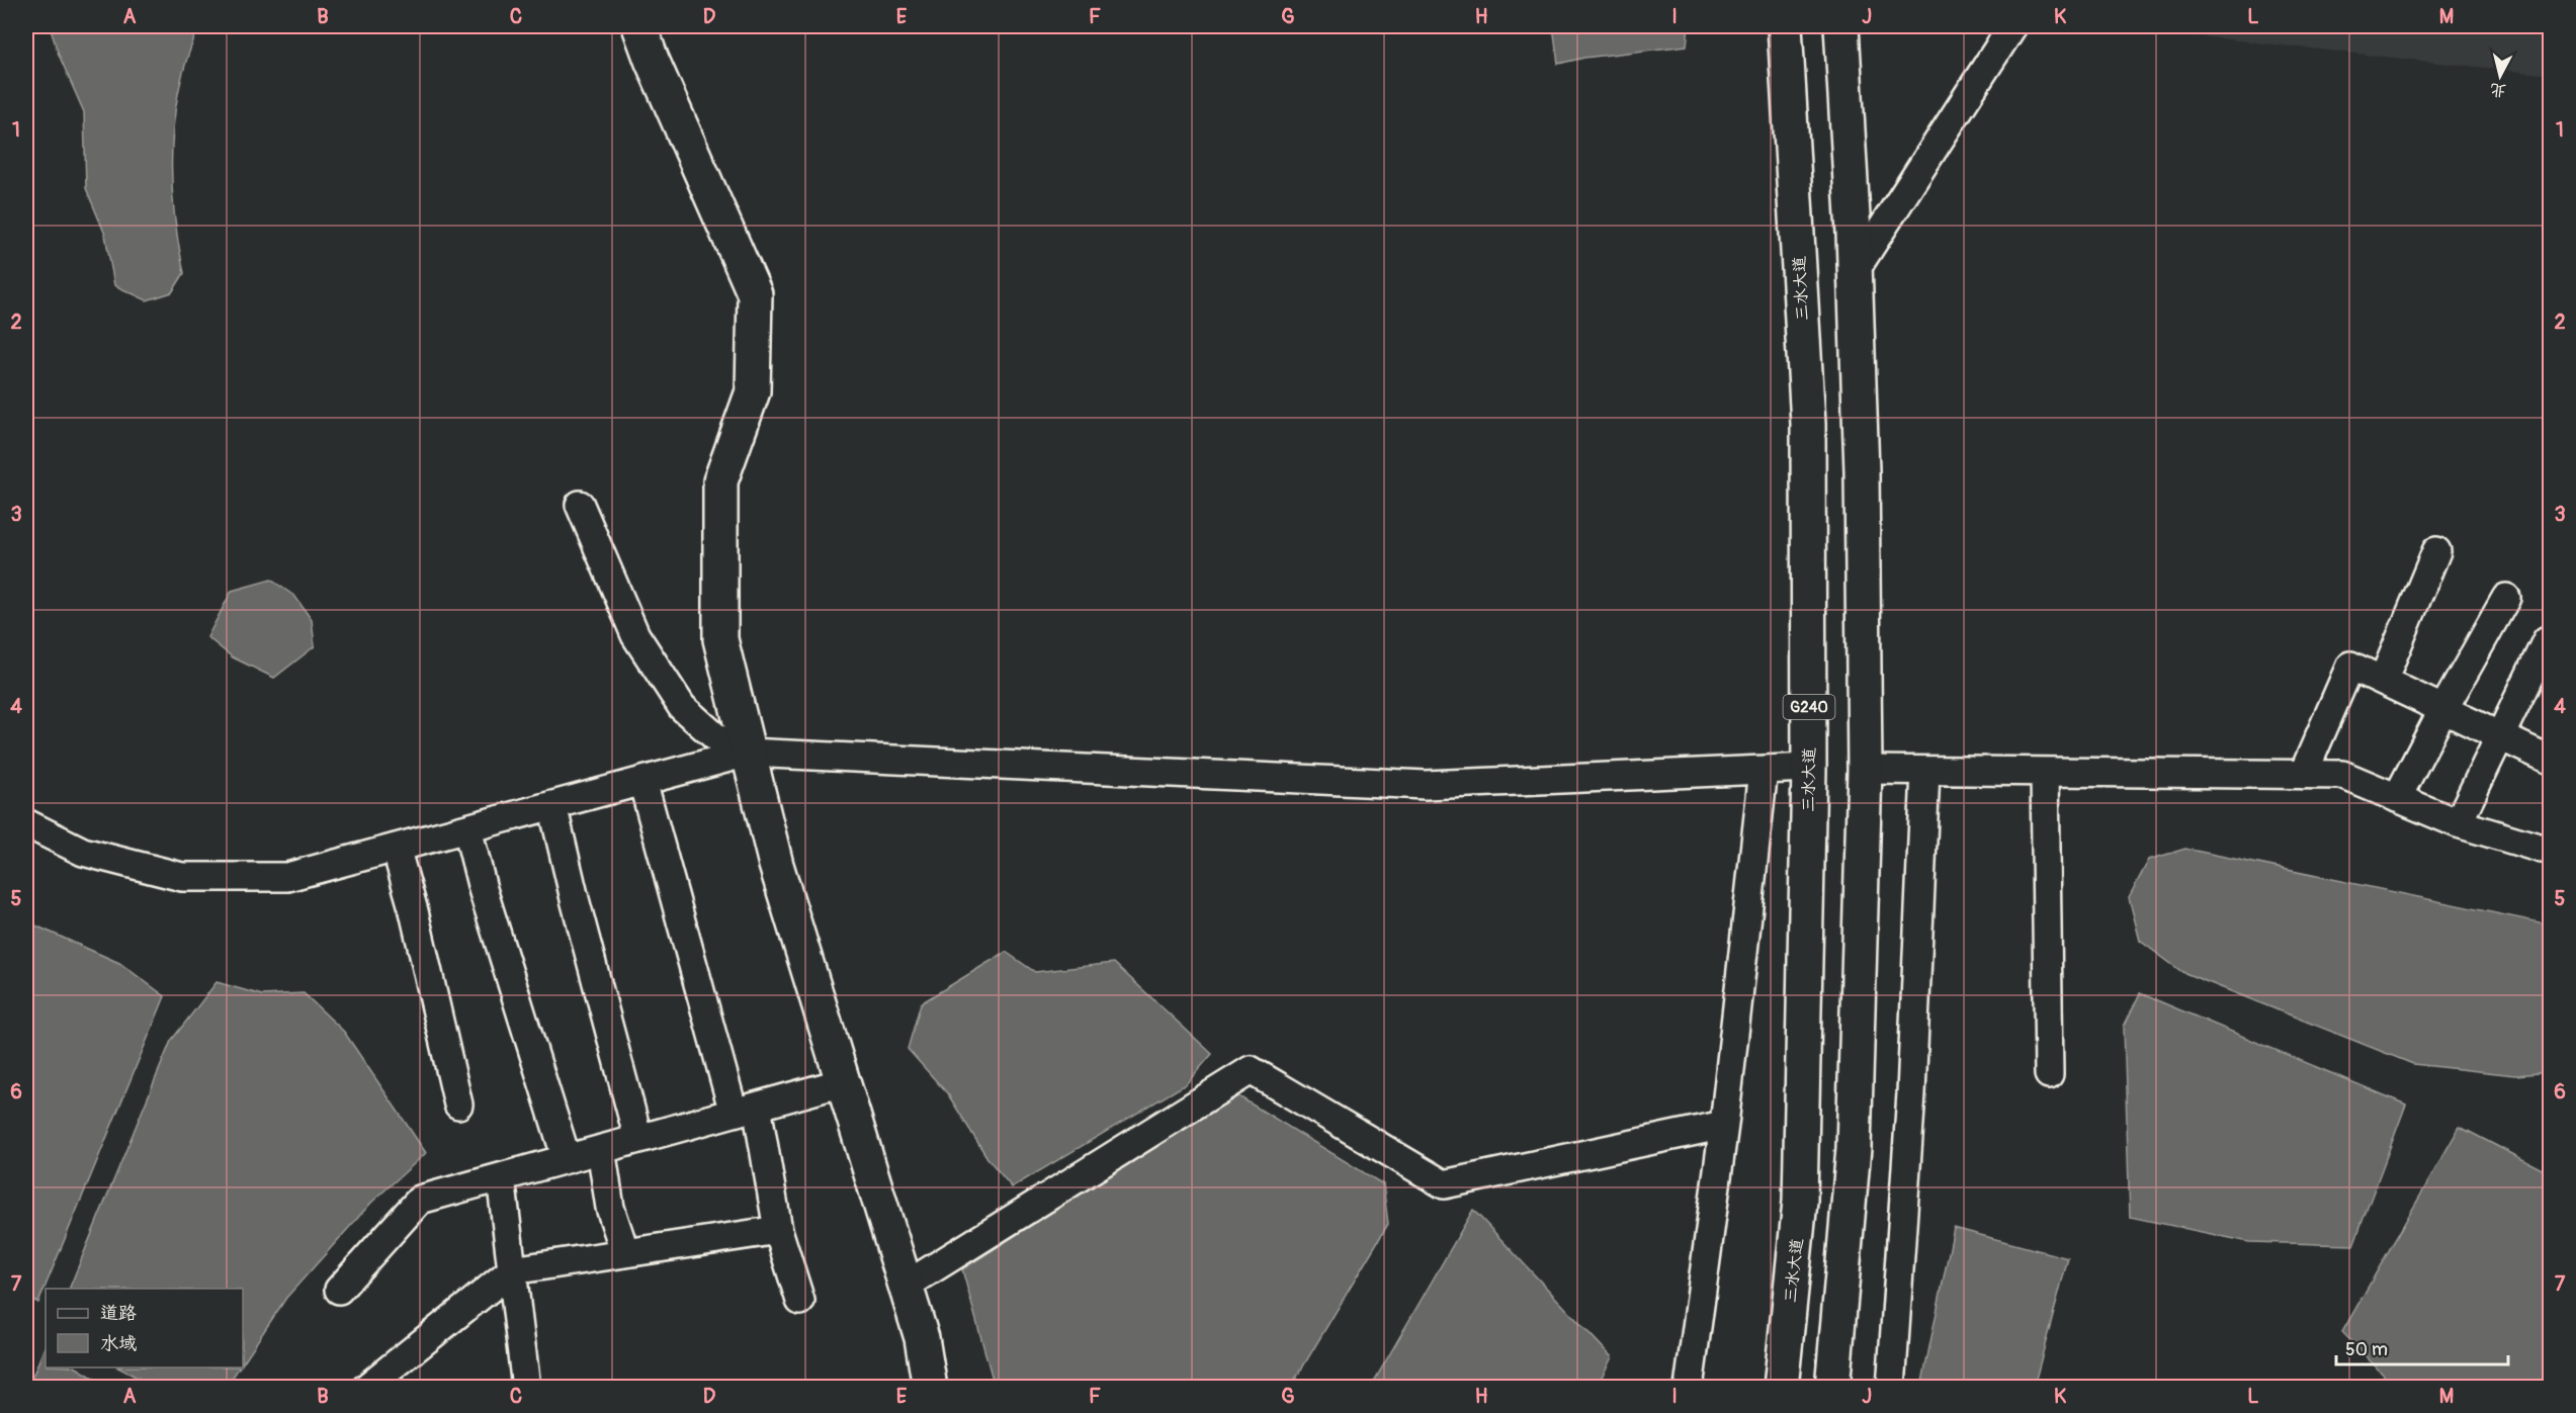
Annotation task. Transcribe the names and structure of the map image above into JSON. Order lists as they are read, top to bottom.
{
  "streets": {
    "main road": ["三水大道", "G240"]
  },
  "legend": ["道路", "水域"],
  "scale_bar": "50 m",
  "north": "bottom",
  "grid": {
    "columns": [
      "A",
      "B",
      "C",
      "D",
      "E",
      "F",
      "G",
      "H",
      "I",
      "J",
      "K",
      "L",
      "M"
    ],
    "rows": [
      "1",
      "2",
      "3",
      "4",
      "5",
      "6",
      "7"
    ]
  }
}
